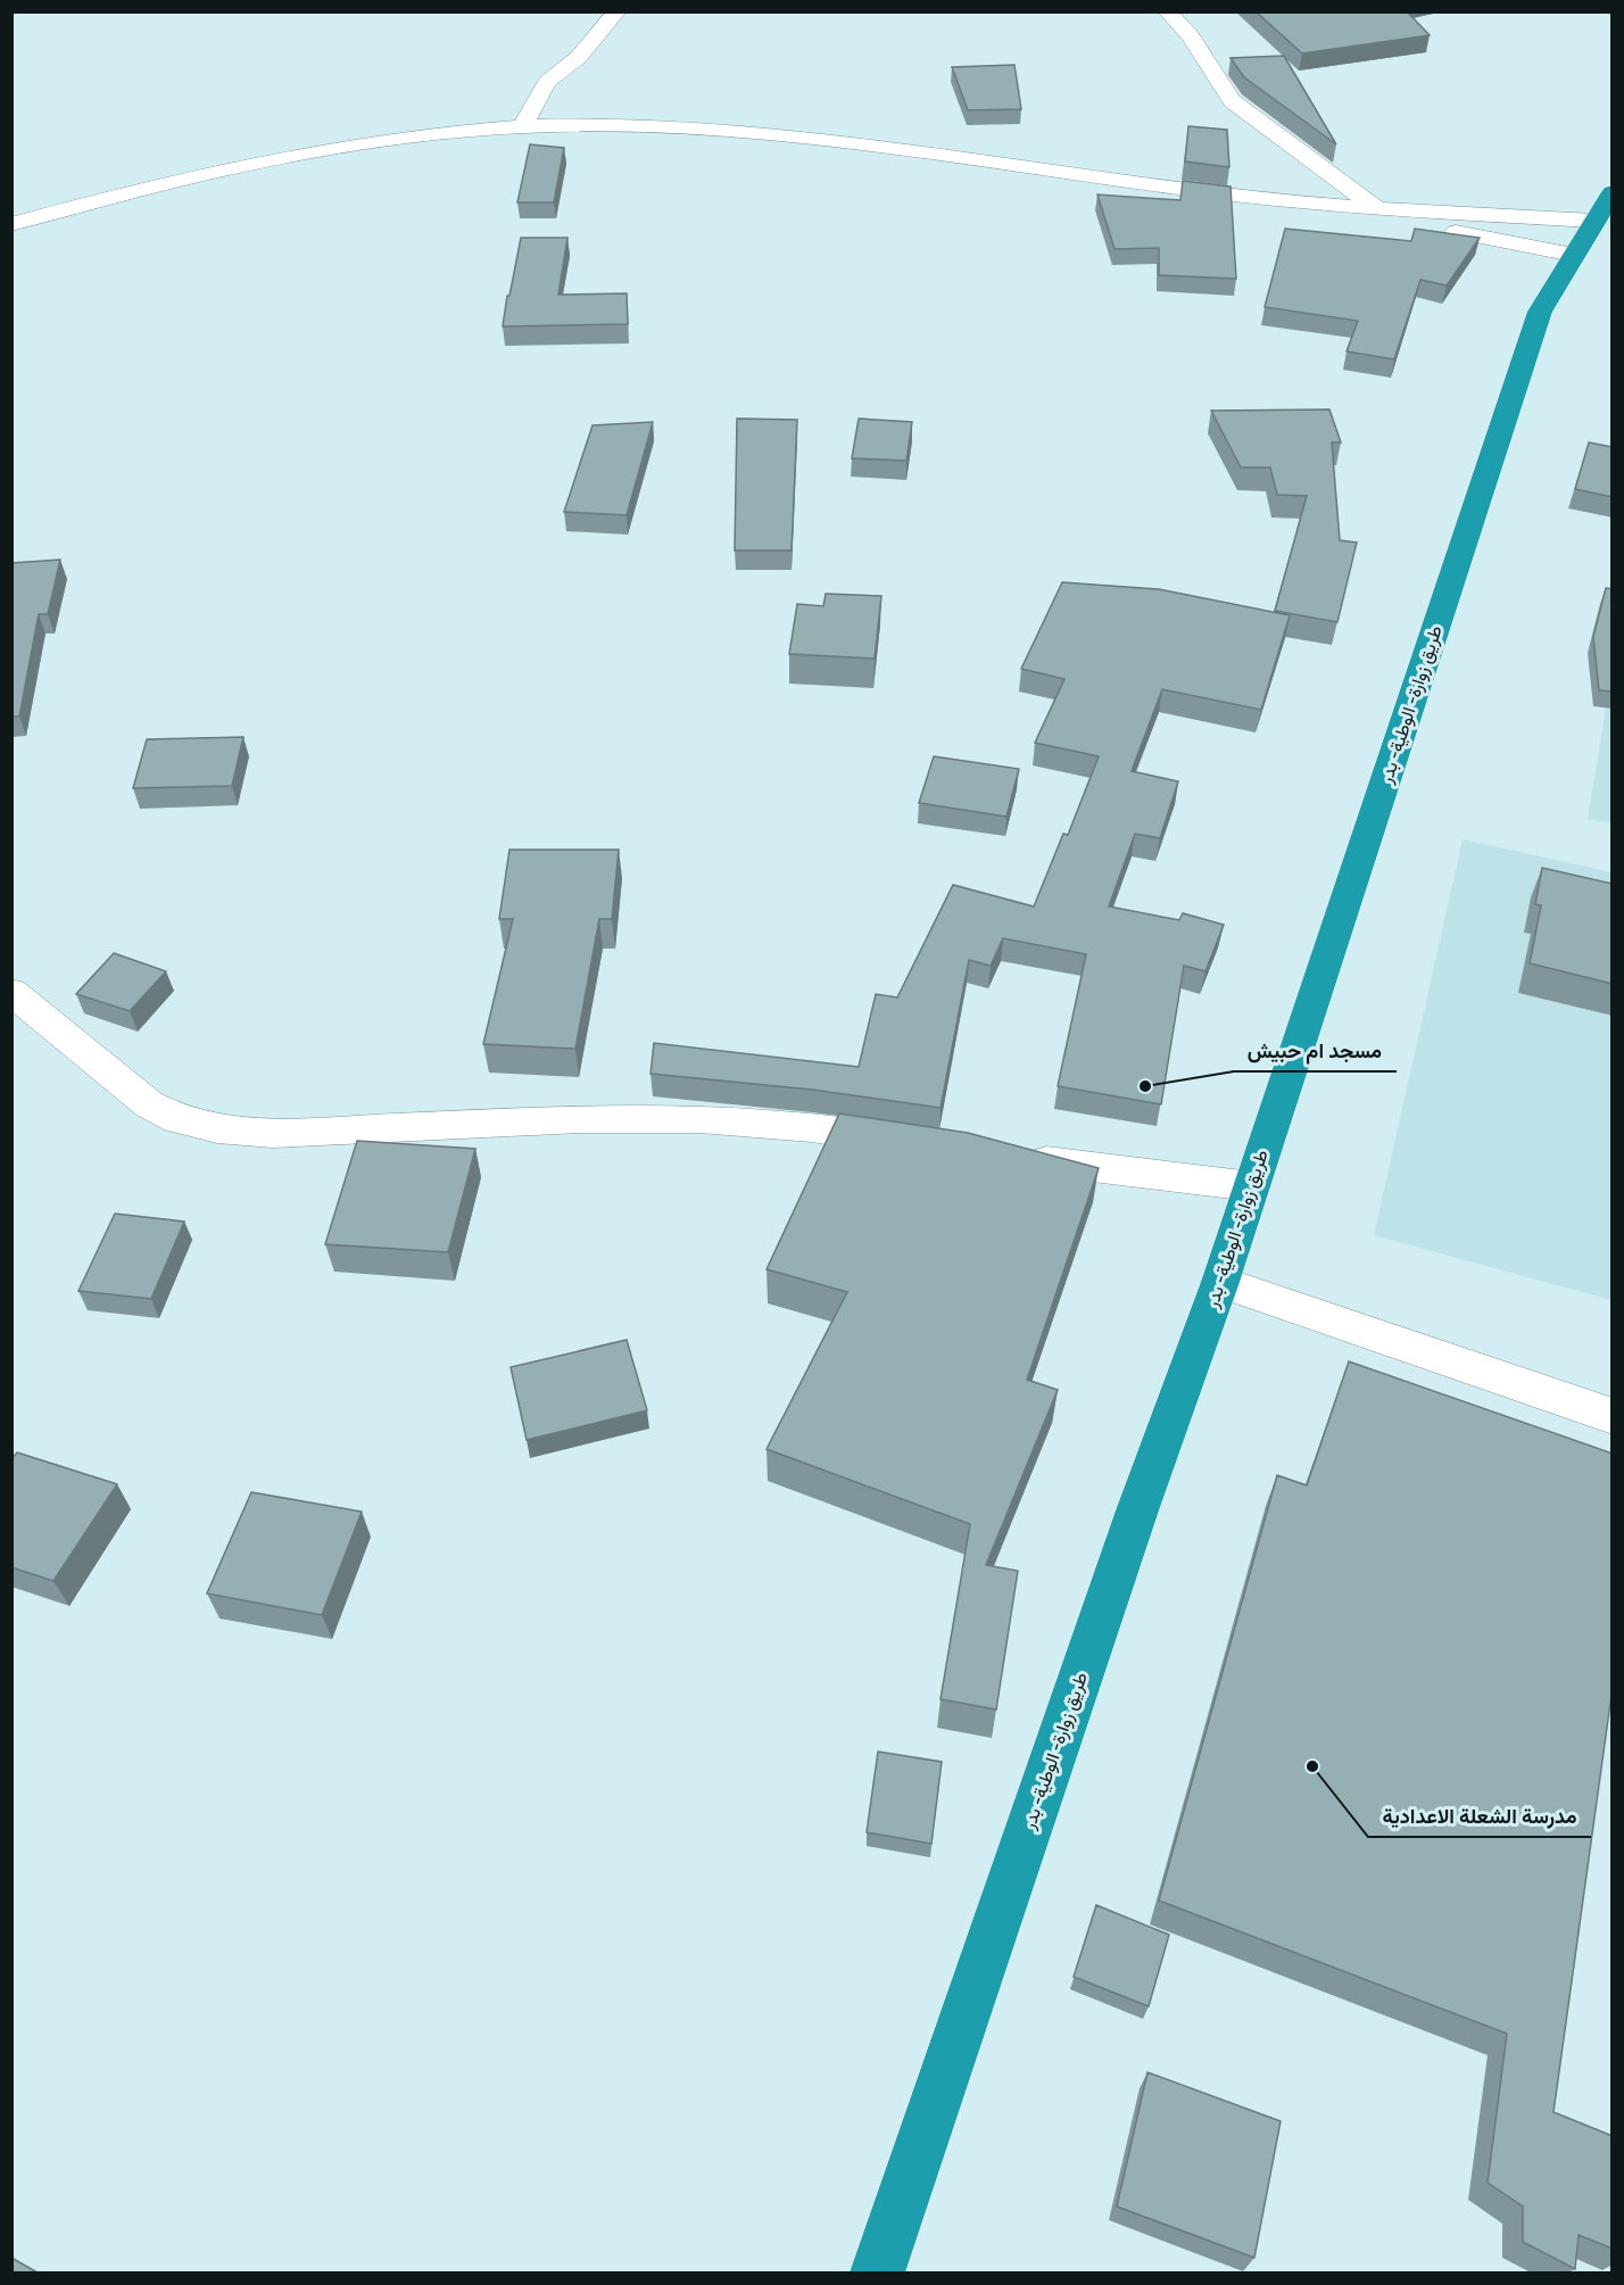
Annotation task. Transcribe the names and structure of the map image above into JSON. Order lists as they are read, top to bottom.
{
  "streets": {
    "highway": ["طريق زوارة- الوطية- بدر"]
  },
  "places": ["مسجد ام حبيش", "مدرسة الشعلة الاعدادية"]
}
